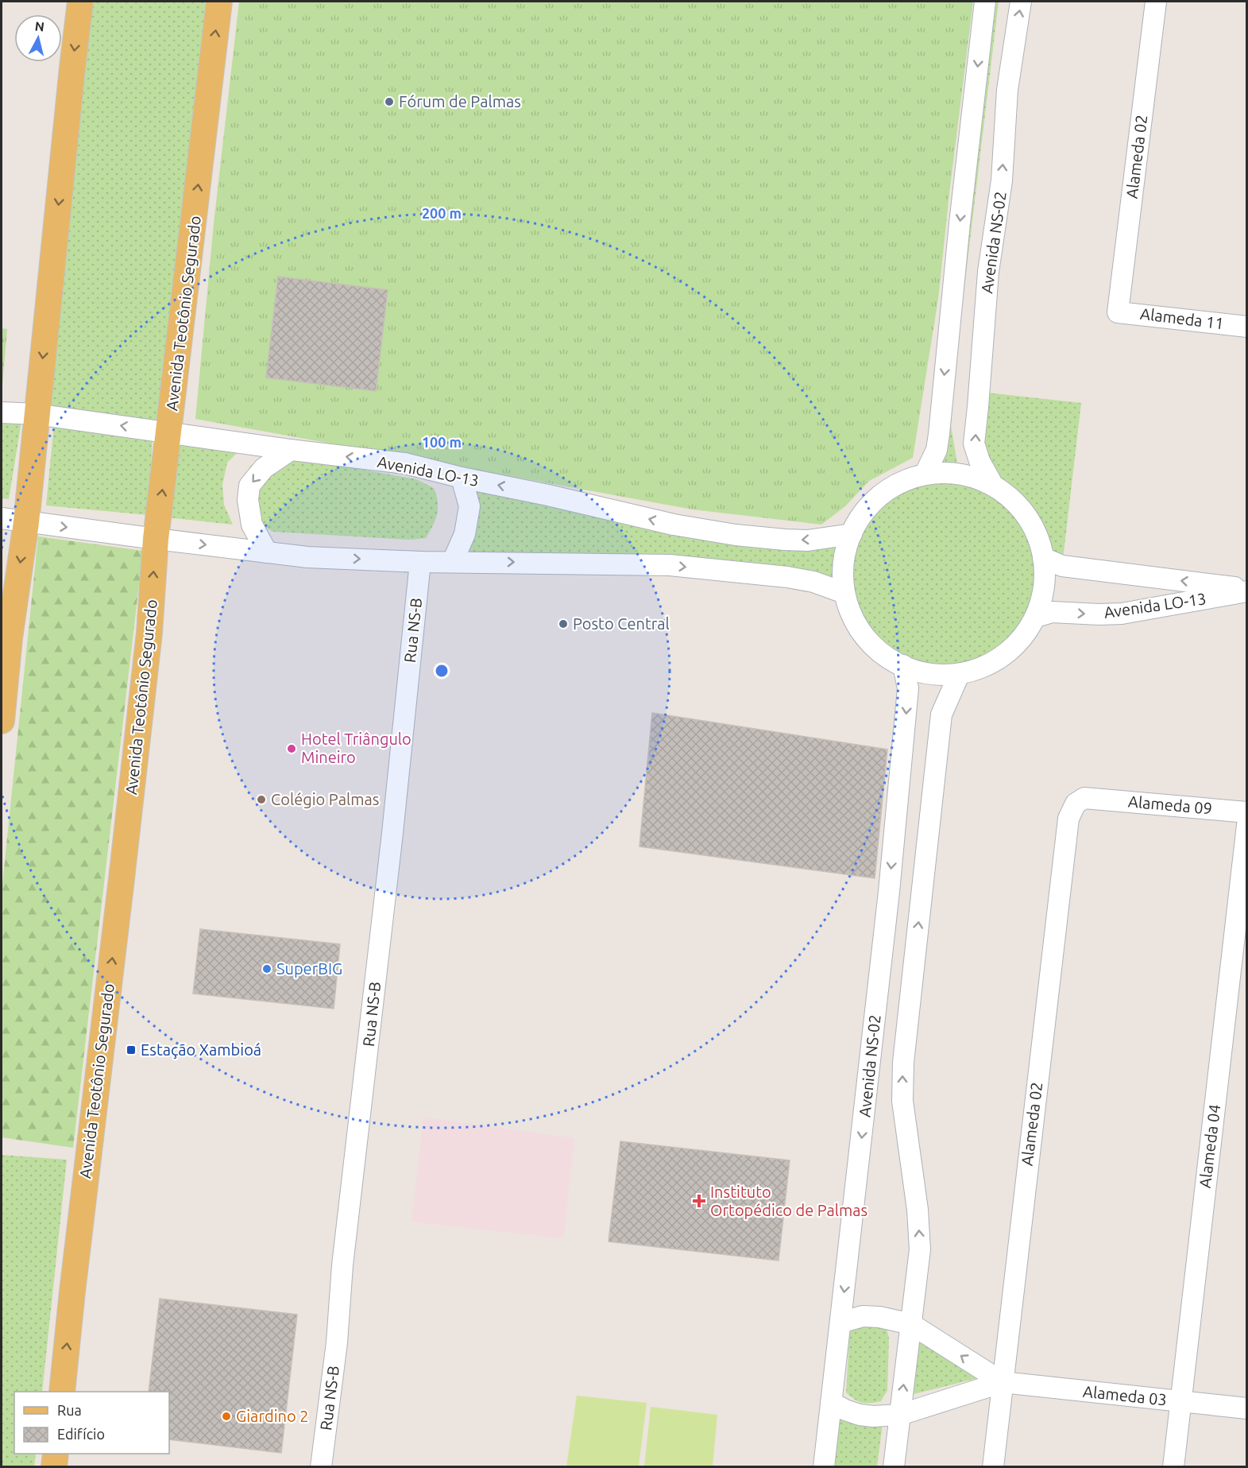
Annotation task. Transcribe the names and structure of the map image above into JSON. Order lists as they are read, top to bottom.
{
  "streets": {
    "main road": ["Avenida Teotônio Segurado"],
    "street": [
      "Alameda 02",
      "Avenida NS-02",
      "Alameda 11",
      "Avenida LO-13",
      "Rua NS-B",
      "Alameda 09",
      "Alameda 04",
      "Alameda 03"
    ]
  },
  "crossings": [
    ["Alameda 02", "Alameda 11"],
    ["Alameda 02", "Alameda 09"],
    ["Alameda 02", "Alameda 03"],
    ["Avenida NS-02", "Alameda 03"],
    ["Avenida Teotônio Segurado", "Avenida LO-13"],
    ["Alameda 04", "Alameda 03"]
  ],
  "places": {
    "other": [
      "Fórum de Palmas",
      "Posto Central",
      "Hotel Triângulo Mineiro",
      "Colégio Palmas",
      "SuperBIG",
      "Giardino 2"
    ],
    "transit": ["Estação Xambioá"],
    "health": ["Instituto Ortopédico de Palmas"]
  },
  "legend": ["Rua", "Edifício"],
  "north": "top",
  "rings": ["200 m", "100 m"]
}
